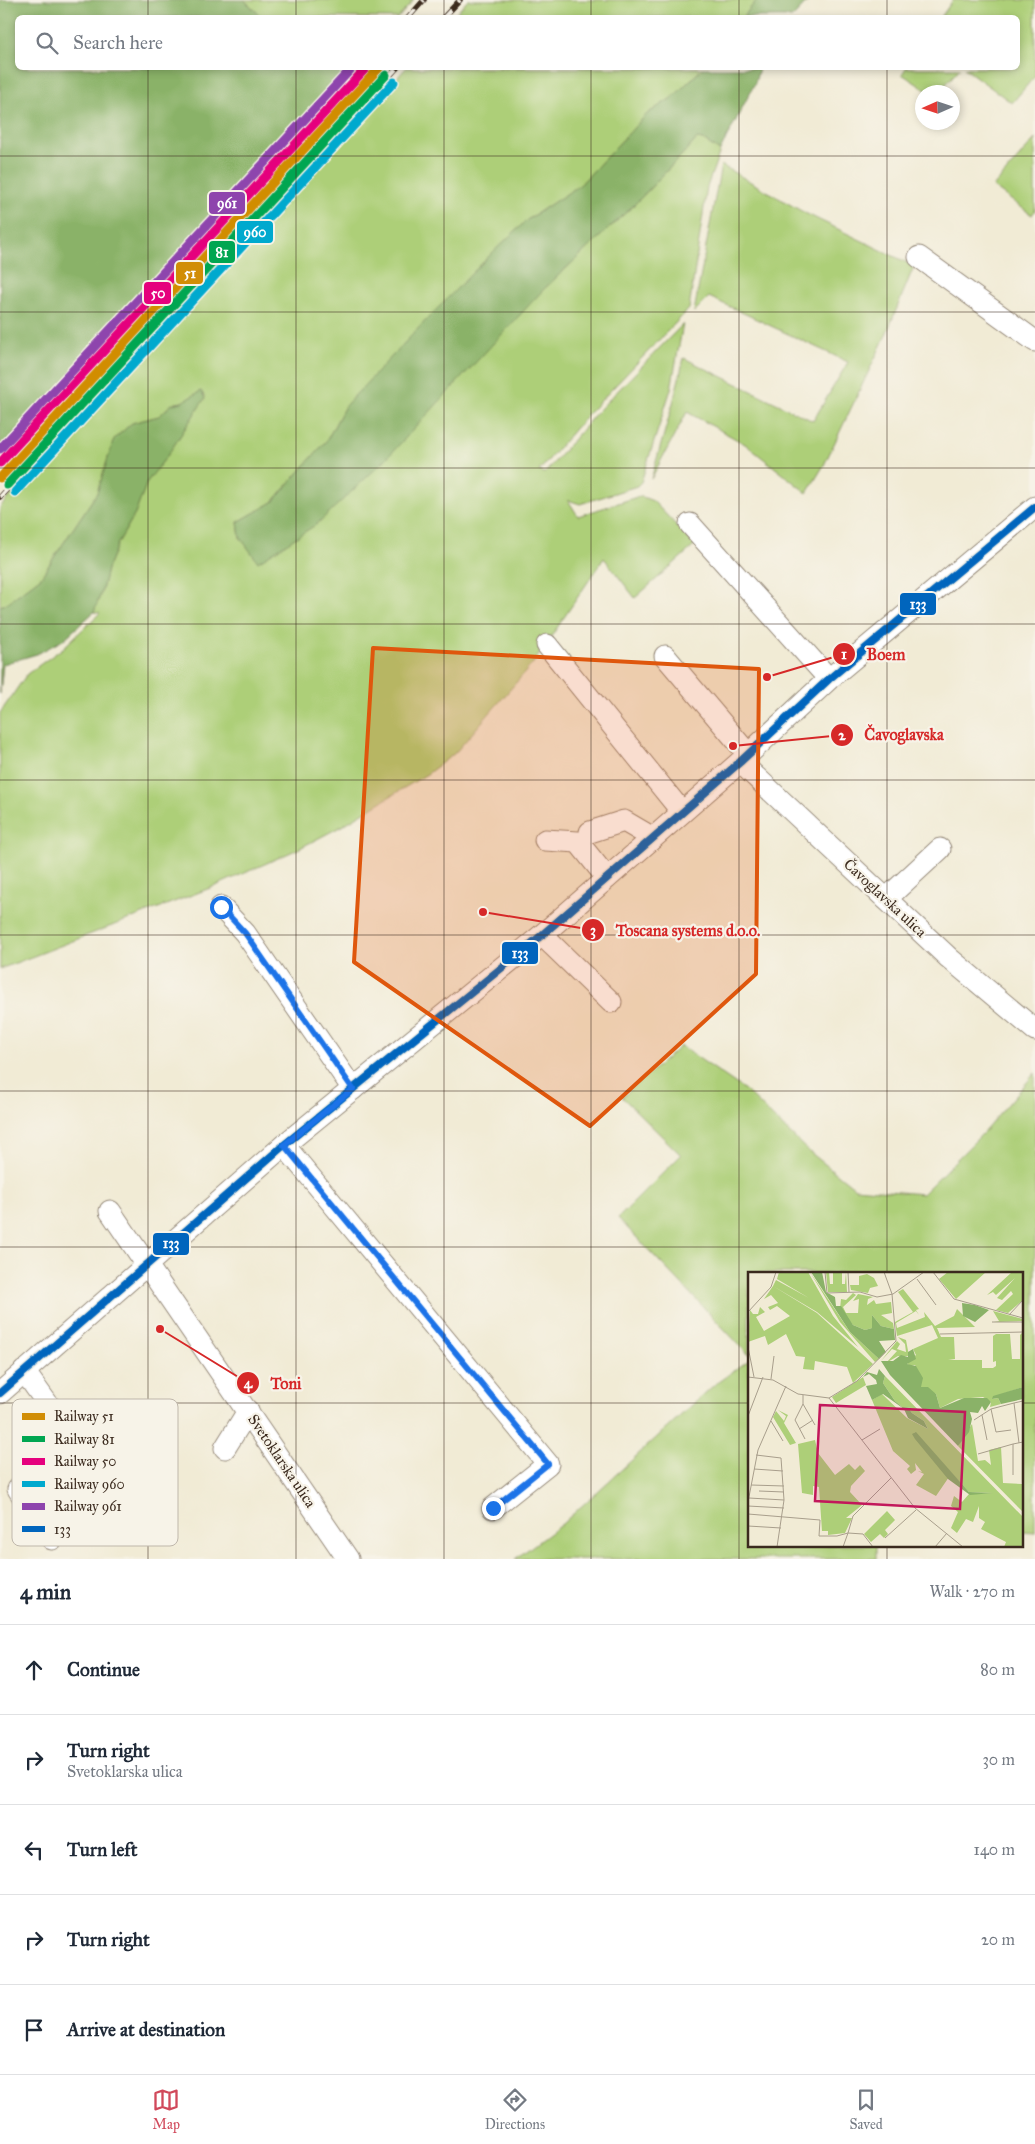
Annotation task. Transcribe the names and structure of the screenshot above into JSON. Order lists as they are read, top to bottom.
{
  "streets": {
    "street": ["Čavoglavska ulica", "Svetoklarska ulica"]
  },
  "places": [
    "Boem",
    "Čavoglavska",
    "Toscana systems d.o.o.",
    "Toni"
  ],
  "lines": [
    "rail line 51",
    "rail line 50",
    "rail line 961",
    "rail line 81",
    "rail line 960",
    "transit line 133"
  ],
  "legend": [
    "Railway 51",
    "Railway 81",
    "Railway 50",
    "Railway 960",
    "Railway 961",
    "133"
  ],
  "north": "left",
  "page": {
    "search": "Search here",
    "heading": ["4 min", "Walk · 270 m"],
    "list": [
      ["Continue", "80 m"],
      ["Turn right", "Svetoklarska ulica", "30 m"],
      ["Turn left", "140 m"],
      ["Turn right", "20 m"],
      "Arrive at destination"
    ],
    "nav": ["Map", "Directions", "Saved"]
  }
}
